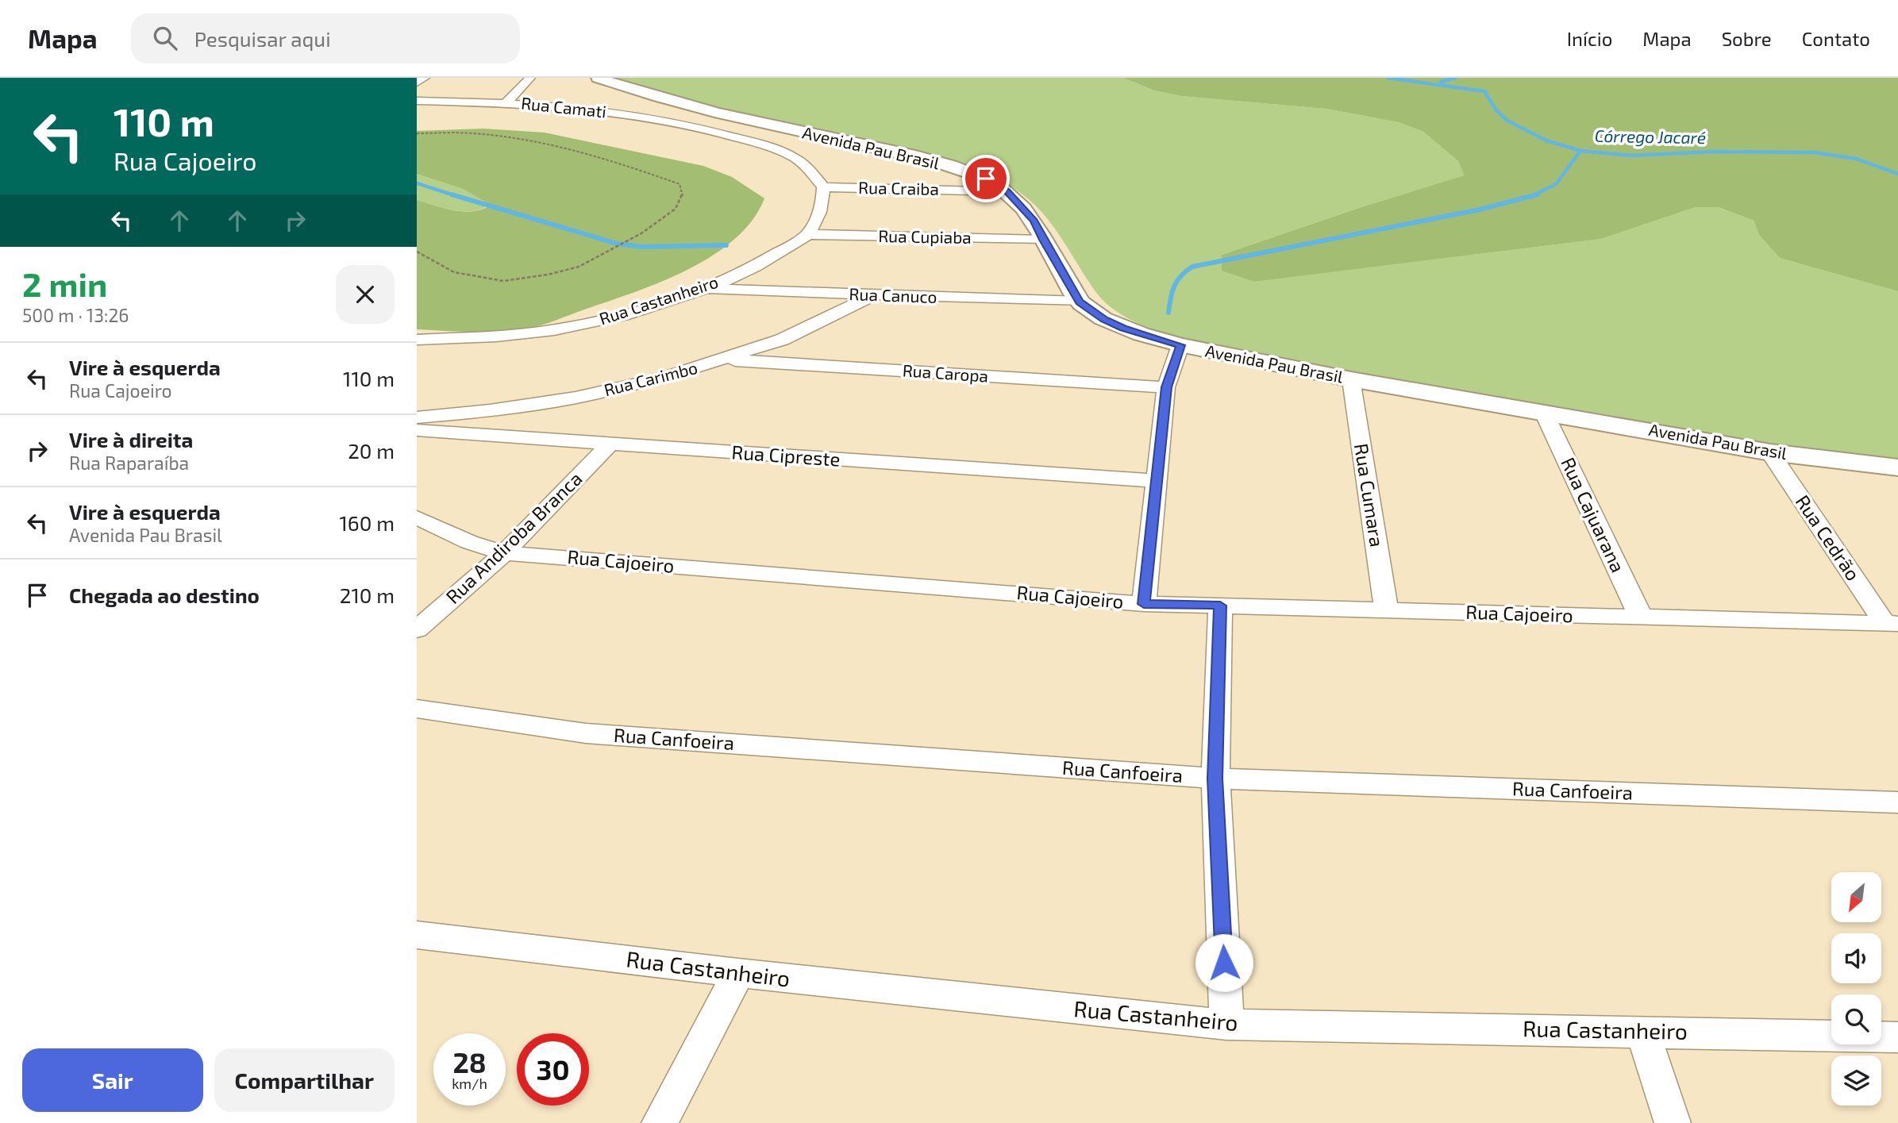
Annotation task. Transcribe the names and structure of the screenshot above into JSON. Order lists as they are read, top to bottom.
{
  "streets": {
    "main road": ["Avenida Pau Brasil"],
    "street": [
      "Rua Camati",
      "Rua Craiba",
      "Rua Cupiaba",
      "Rua Canuco",
      "Rua Castanheiro",
      "Rua Caropa",
      "Rua Carimbo",
      "Rua Cipreste",
      "Rua Cumara",
      "Rua Cajuarana",
      "Rua Andiroba Branca",
      "Rua Cedrão",
      "Rua Cajoeiro",
      "Rua Canfoeira"
    ]
  },
  "crossings": [
    ["Avenida Pau Brasil", "Rua Craiba"],
    ["Avenida Pau Brasil", "Rua Cupiaba"],
    ["Avenida Pau Brasil", "Rua Canuco"],
    ["Avenida Pau Brasil", "Rua Cumara"],
    ["Avenida Pau Brasil", "Rua Cajuarana"],
    ["Avenida Pau Brasil", "Rua Cedrão"],
    ["Rua Craiba", "Rua Castanheiro"],
    ["Rua Cupiaba", "Rua Castanheiro"],
    ["Rua Canuco", "Rua Castanheiro"],
    ["Rua Canuco", "Rua Carimbo"],
    ["Rua Caropa", "Rua Carimbo"],
    ["Rua Cipreste", "Rua Andiroba Branca"],
    ["Rua Cumara", "Rua Cajoeiro"],
    ["Rua Cajuarana", "Rua Cajoeiro"],
    ["Rua Andiroba Branca", "Rua Cajoeiro"],
    ["Rua Cedrão", "Rua Cajoeiro"]
  ],
  "water": ["Córrego Jacaré"],
  "north": "bottom left",
  "page": {
    "header": "Mapa",
    "search": "Pesquisar aqui",
    "nav": [
      "Início",
      "Mapa",
      "Sobre",
      "Contato"
    ],
    "turn": ["110 m", "Rua Cajoeiro"],
    "heading": ["2 min", "500 m · 13:26"],
    "list": [
      {
        "name": "Vire à esquerda",
        "note": "Rua Cajoeiro",
        "value": "110 m"
      },
      {
        "name": "Vire à direita",
        "note": "Rua Raparaíba",
        "value": "20 m"
      },
      {
        "name": "Vire à esquerda",
        "note": "Avenida Pau Brasil",
        "value": "160 m"
      },
      {
        "name": "Chegada ao destino",
        "value": "210 m"
      }
    ],
    "speed": "28 km/h",
    "limit": "30",
    "buttons": ["Sair", "Compartilhar"]
  }
}
